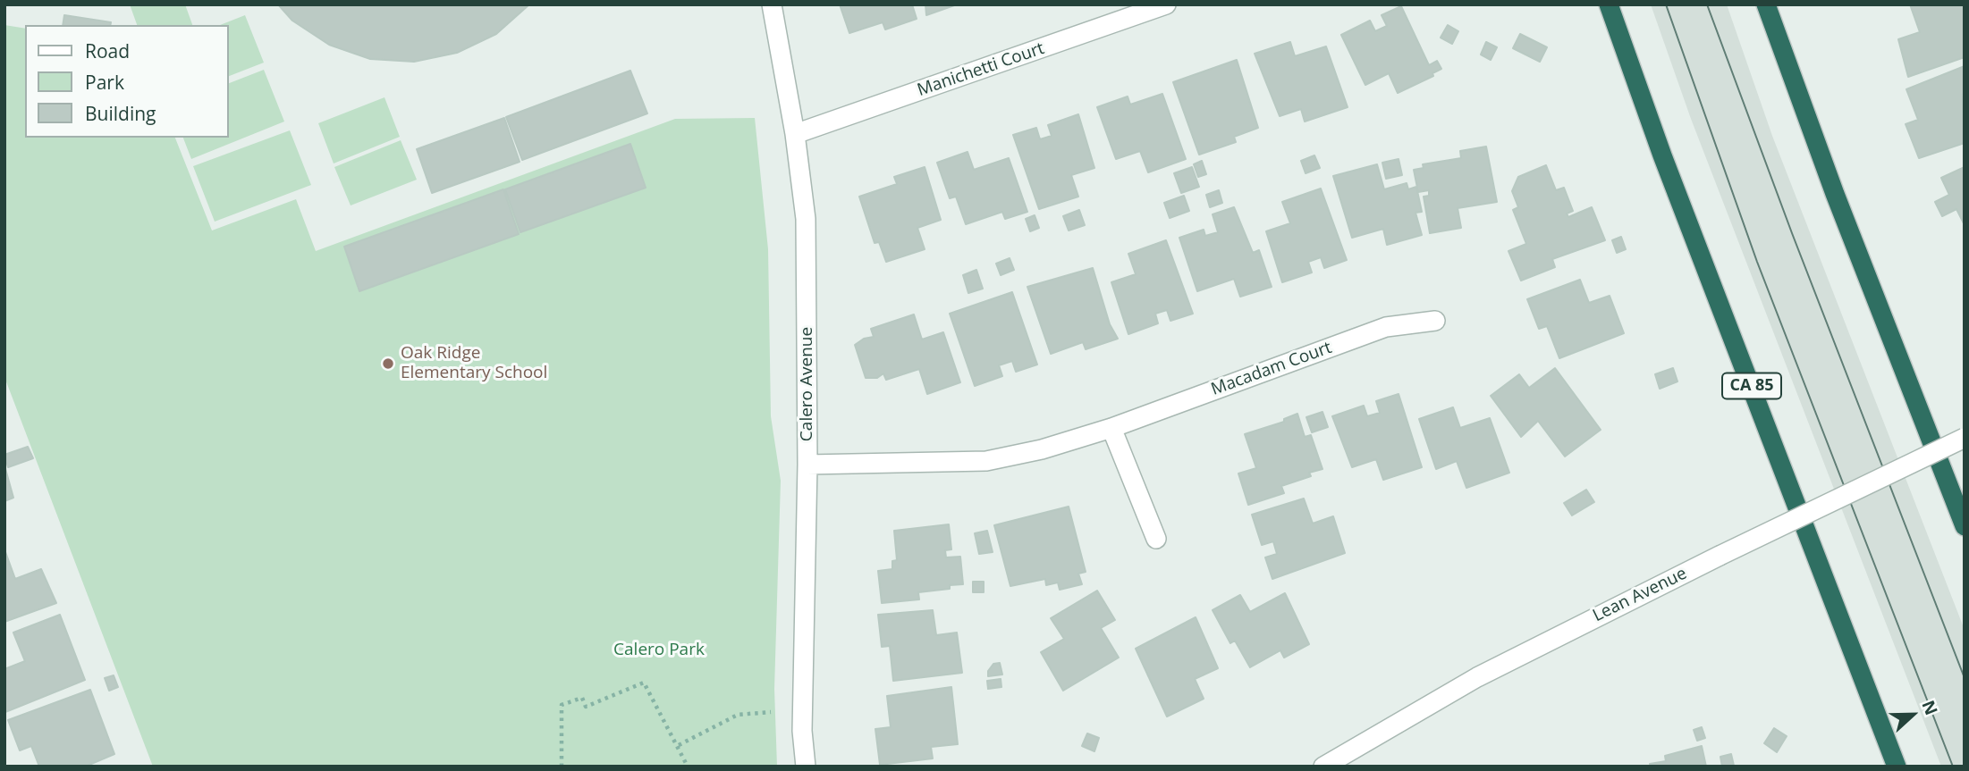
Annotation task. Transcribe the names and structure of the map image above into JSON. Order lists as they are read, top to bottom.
{
  "streets": {
    "highway": ["CA 85"],
    "street": [
      "Manichetti Court",
      "Macadam Court",
      "Calero Avenue",
      "Lean Avenue"
    ]
  },
  "crossings": [
    ["Manichetti Court", "Calero Avenue"],
    ["Macadam Court", "Calero Avenue"]
  ],
  "parks": ["Calero Park"],
  "places": ["Oak Ridge Elementary School"],
  "legend": ["Road", "Park", "Building"],
  "north": "right"
}
